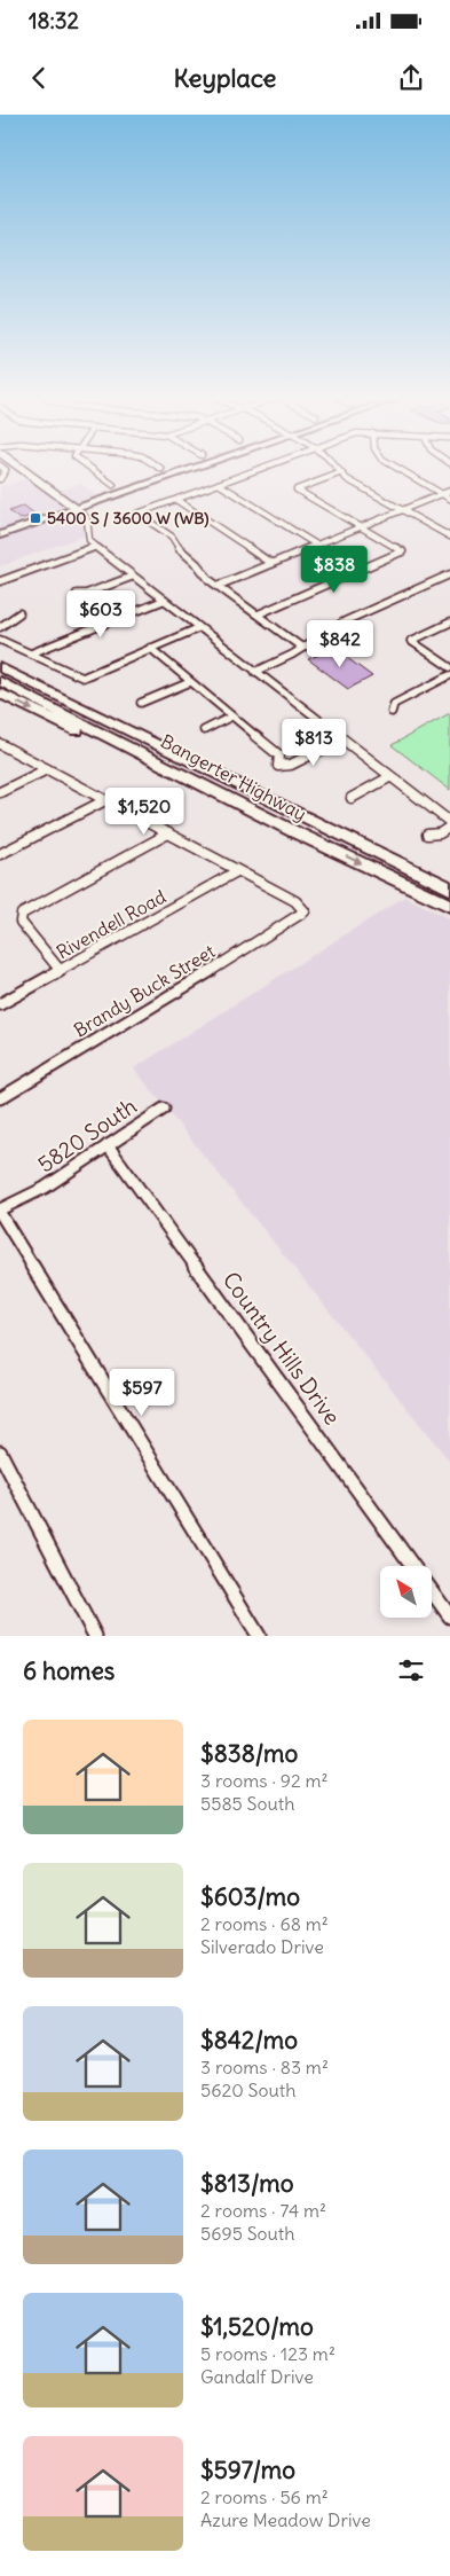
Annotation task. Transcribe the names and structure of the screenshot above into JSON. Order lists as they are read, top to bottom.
{
  "streets": {
    "highway": ["Bangerter Highway"],
    "street": [
      "Rivendell Road",
      "Brandy Buck Street",
      "5820 South",
      "Country Hills Drive"
    ]
  },
  "crossings": [
    ["Rivendell Road", "Brandy Buck Street"],
    ["5820 South", "Country Hills Drive"]
  ],
  "places": {
    "transit": ["5400 S / 3600 W (WB)"]
  },
  "north": "top left",
  "page": {
    "status": "18:32",
    "header": "Keyplace",
    "price": [
      "$838",
      "$603",
      "$842",
      "$813",
      "$1,520",
      "$597"
    ],
    "heading": "6 homes",
    "list": [
      {
        "name": "$838/mo",
        "note": "3 rooms · 92 m² · 5585 South"
      },
      {
        "name": "$603/mo",
        "note": "2 rooms · 68 m² · Silverado Drive"
      },
      {
        "name": "$842/mo",
        "note": "3 rooms · 83 m² · 5620 South"
      },
      {
        "name": "$813/mo",
        "note": "2 rooms · 74 m² · 5695 South"
      },
      {
        "name": "$1,520/mo",
        "note": "5 rooms · 123 m² · Gandalf Drive"
      },
      {
        "name": "$597/mo",
        "note": "2 rooms · 56 m² · Azure Meadow Drive"
      }
    ]
  }
}
